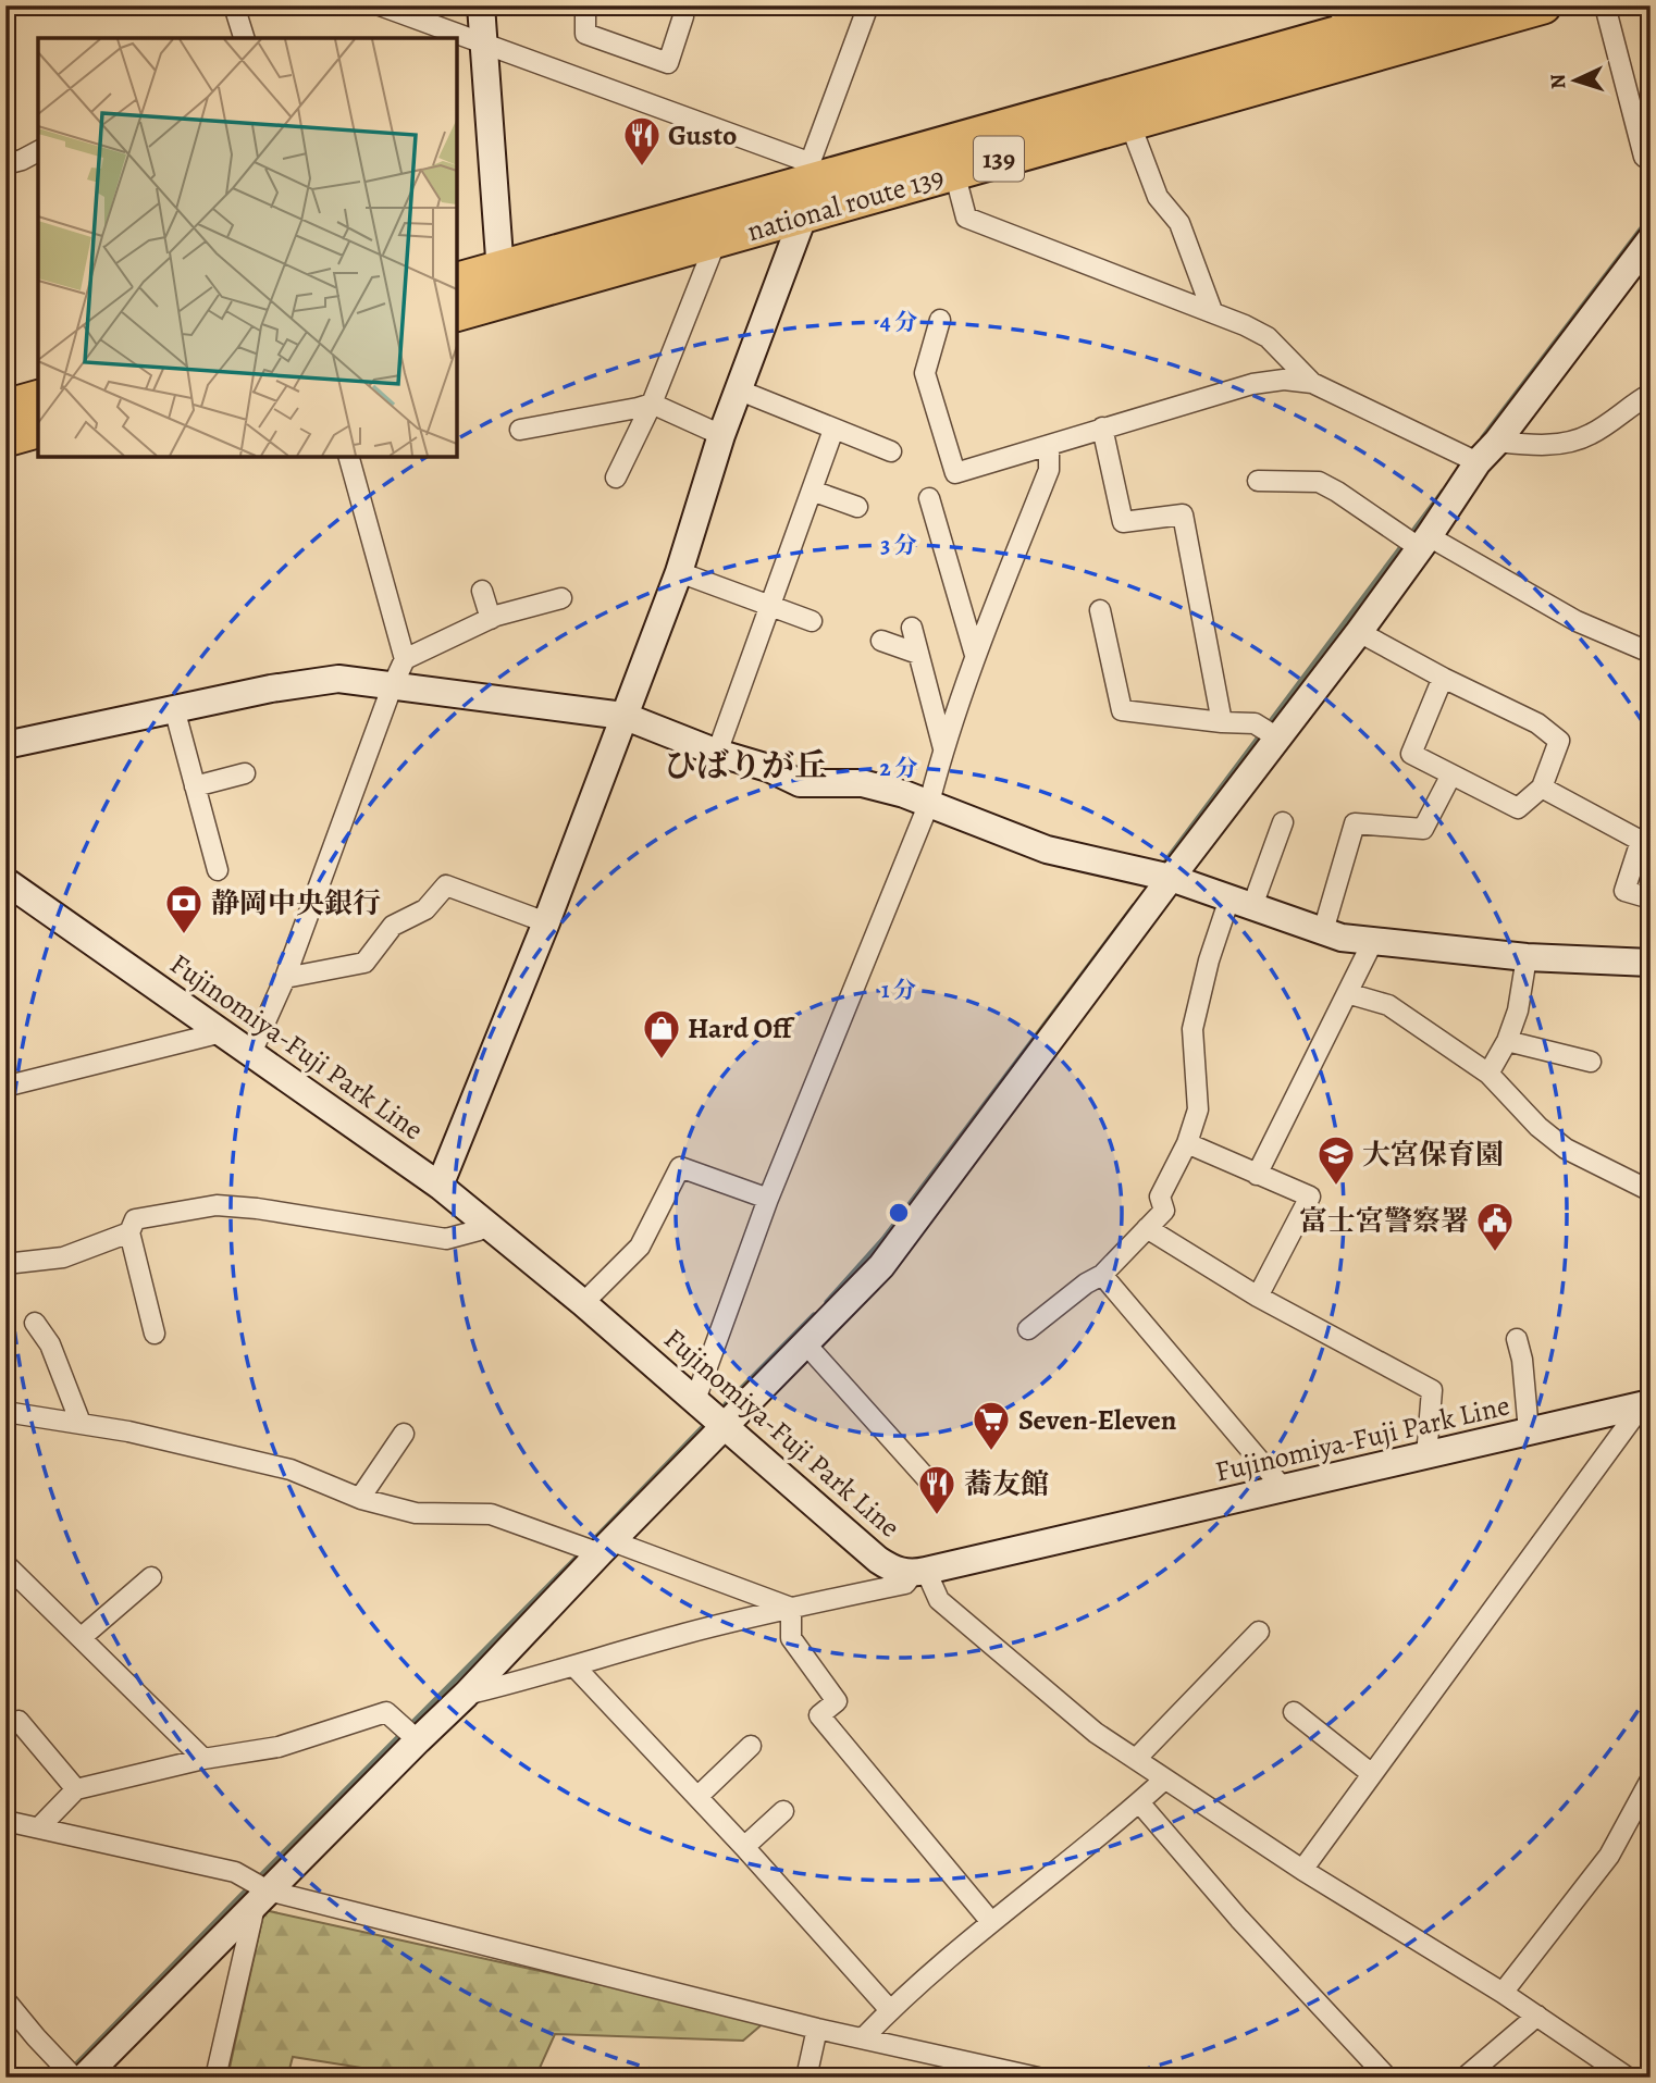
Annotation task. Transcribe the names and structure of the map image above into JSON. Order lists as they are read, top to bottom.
{
  "streets": {
    "highway": ["139", "national route 139"],
    "street": ["Fujinomiya-Fuji Park Line"]
  },
  "districts": ["ひばりが丘"],
  "places": {
    "restaurant": ["Gusto", "蕎友館"],
    "bank": ["静岡中央銀行"],
    "shop": ["Hard Off"],
    "school or university": ["大宮保育園"],
    "public building": ["富士宮警察署"],
    "supermarket": ["Seven-Eleven"]
  },
  "north": "left",
  "rings": [
    "4 分",
    "3 分",
    "2 分",
    "1 分"
  ]
}
